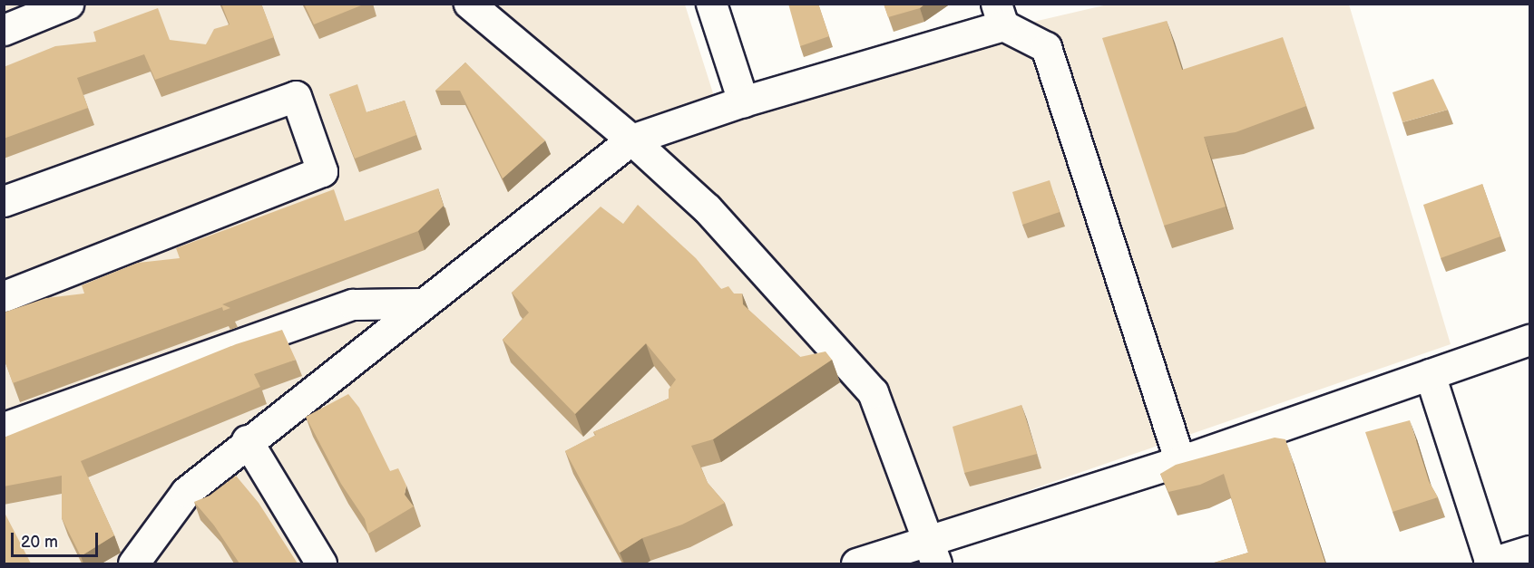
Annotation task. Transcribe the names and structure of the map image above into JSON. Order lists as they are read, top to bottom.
{
  "scale_bar": "20 m"
}
